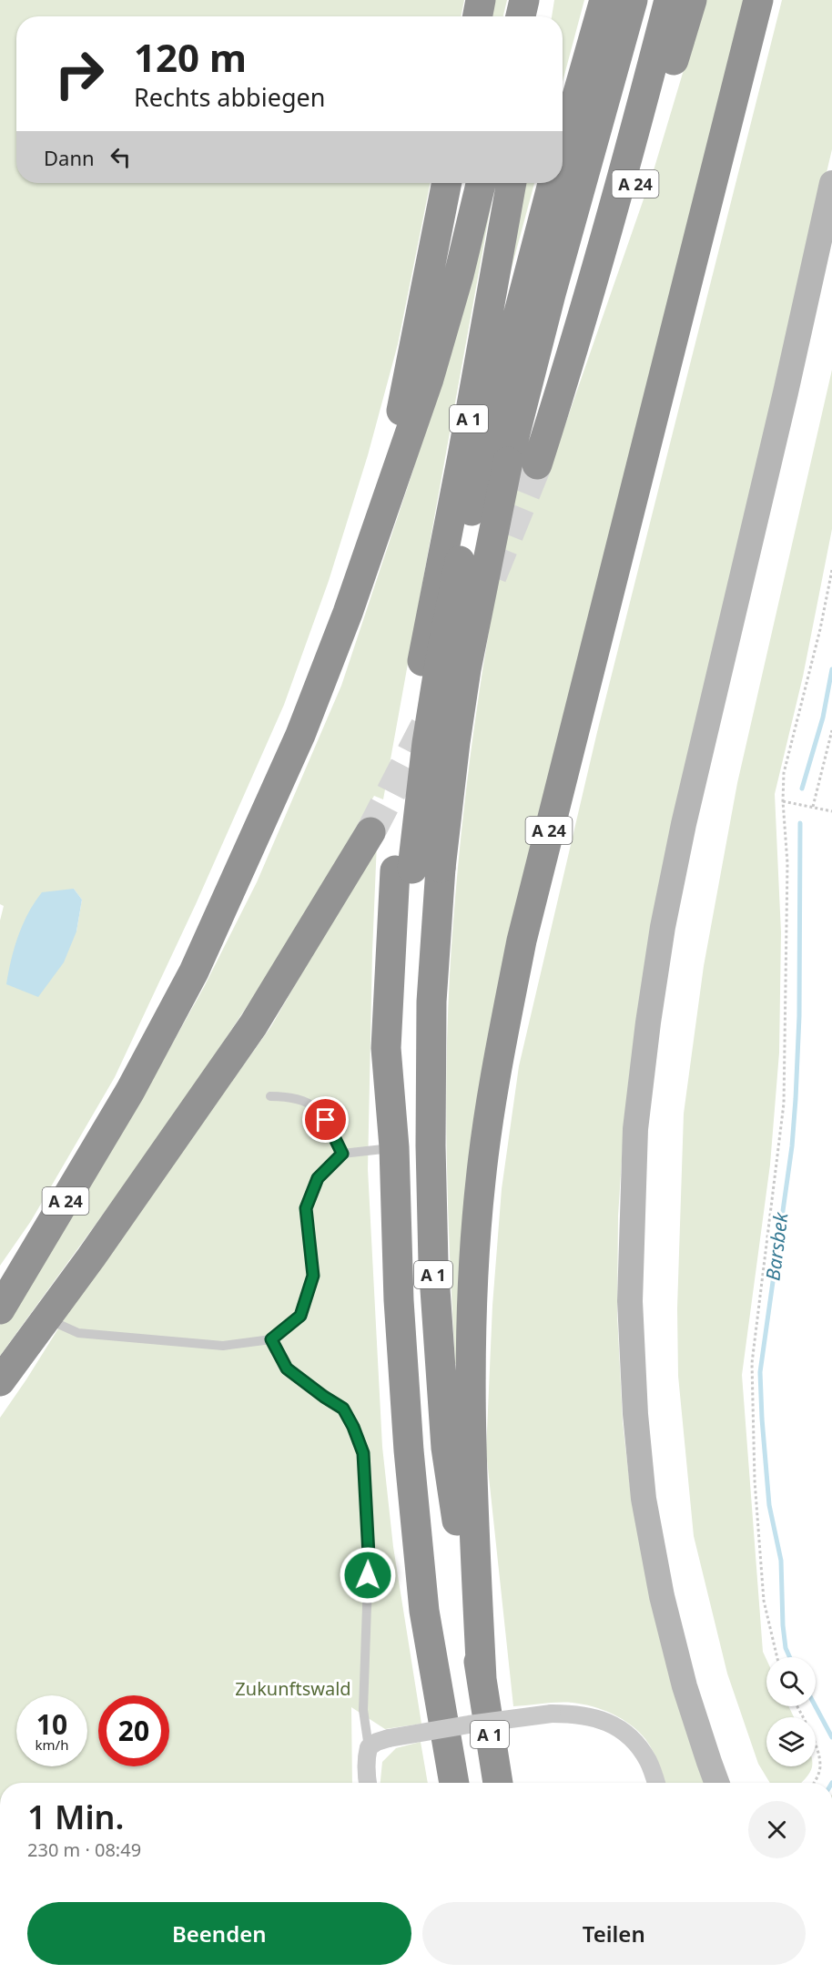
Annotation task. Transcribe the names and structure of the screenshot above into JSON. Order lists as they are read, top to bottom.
{
  "streets": {
    "highway": ["A 24", "A 1"]
  },
  "crossings": [
    ["A 24", "A 1"]
  ],
  "water": ["Barsbek"],
  "parks": ["Zukunftswald"],
  "page": {
    "turn": ["120 m", "Rechts abbiegen"],
    "then": "Dann",
    "speed": "10 km/h",
    "limit": "20",
    "heading": ["1 Min.", "230 m · 08:49"],
    "buttons": ["Beenden", "Teilen"]
  }
}
